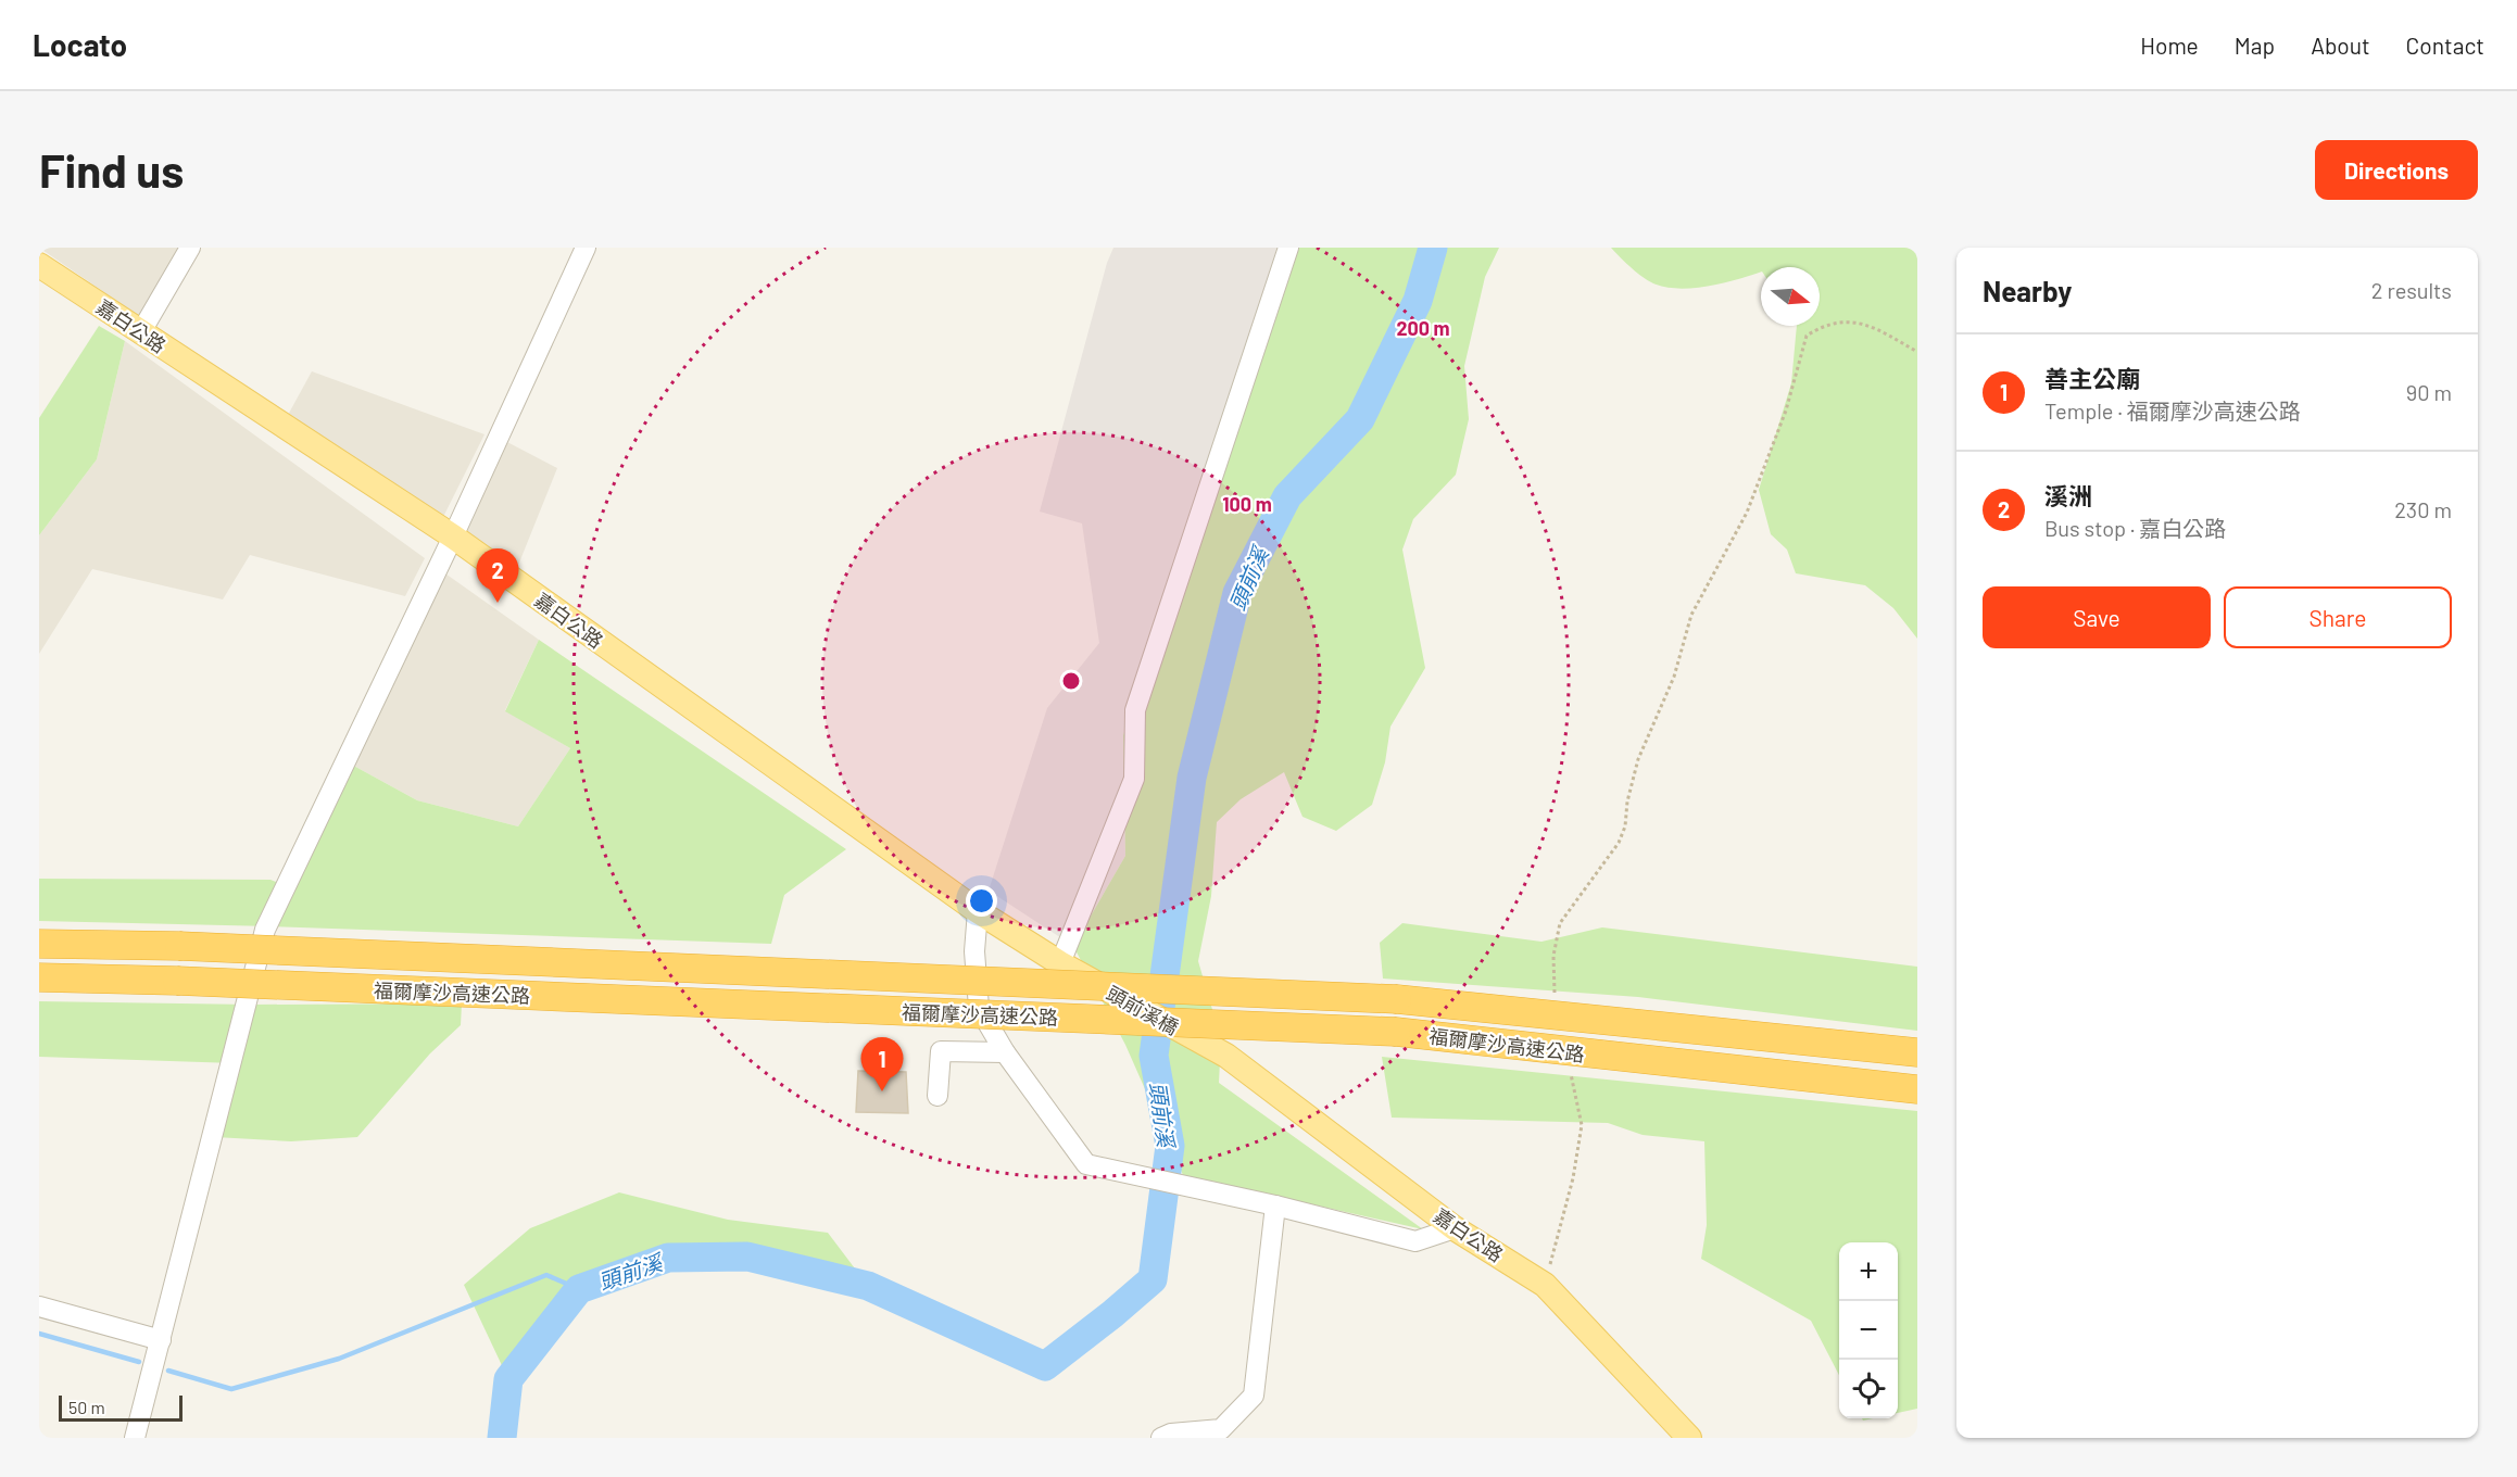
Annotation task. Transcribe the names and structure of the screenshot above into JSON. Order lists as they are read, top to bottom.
{
  "streets": {
    "highway": ["福爾摩沙高速公路"],
    "main road": ["嘉白公路", "頭前溪橋"]
  },
  "crossings": [
    ["嘉白公路", "頭前溪橋"]
  ],
  "water": ["頭前溪"],
  "scale_bar": "50 m",
  "north": "right",
  "page": {
    "header": "Locato",
    "nav": [
      "Home",
      "Map",
      "About",
      "Contact"
    ],
    "buttons": [
      "Directions",
      ["Save", "Share"]
    ],
    "title": "Find us",
    "heading": ["Nearby", "2 results"],
    "list": [
      {
        "mark": "1",
        "name": "善主公廟",
        "note": "Temple · 福爾摩沙高速公路",
        "value": "90 m"
      },
      {
        "mark": "2",
        "name": "溪洲",
        "note": "Bus stop · 嘉白公路",
        "value": "230 m"
      }
    ],
    "pins": ["2", "1"],
    "map_buttons": ["+", "−"],
    "scale": "50 m"
  },
  "rings": ["200 m", "100 m"]
}
